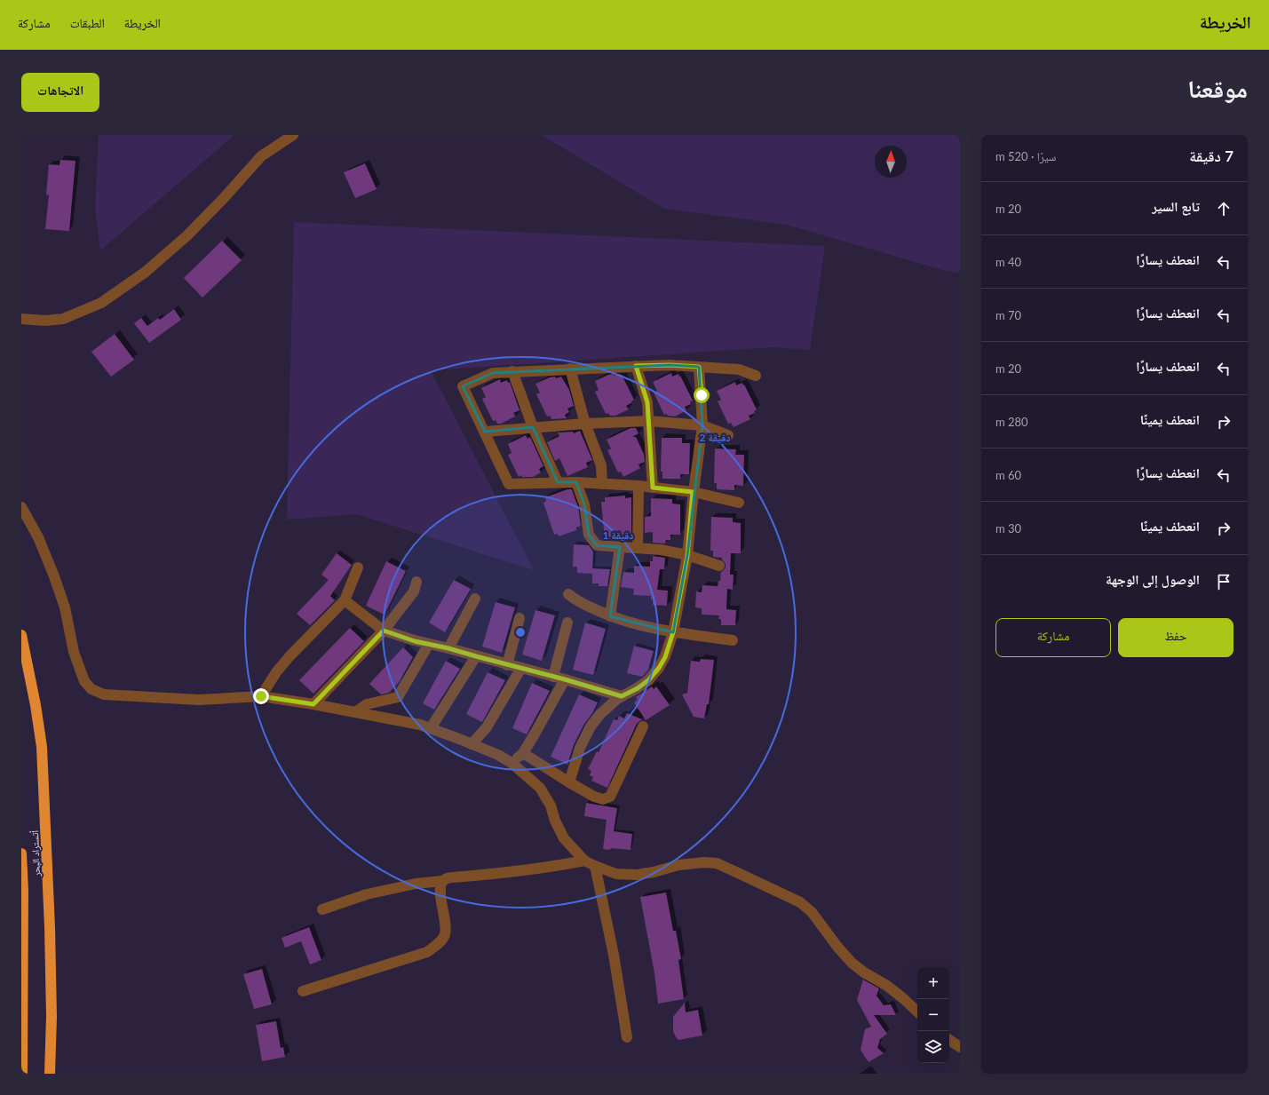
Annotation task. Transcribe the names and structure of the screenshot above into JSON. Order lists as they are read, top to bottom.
{
  "streets": {
    "highway": ["أتستراد البحر"]
  },
  "north": "top",
  "page": {
    "header": "الخريطة",
    "nav": ["الخريطة", "الطبقات", "مشاركة"],
    "title": "موقعنا",
    "buttons": [
      "الاتجاهات",
      ["حفظ", "مشاركة"]
    ],
    "heading": ["7 دقيقة", "سيرًا · 520 m"],
    "list": [
      ["تابع السير", "20 m"],
      ["انعطف يسارًا", "40 m"],
      ["انعطف يسارًا", "70 m"],
      ["انعطف يسارًا", "20 m"],
      ["انعطف يمينًا", "280 m"],
      ["انعطف يسارًا", "60 m"],
      ["انعطف يمينًا", "30 m"],
      "الوصول إلى الوجهة"
    ],
    "map_buttons": ["+", "−"]
  },
  "rings": ["2 دقيقة", "1 دقيقة"]
}
